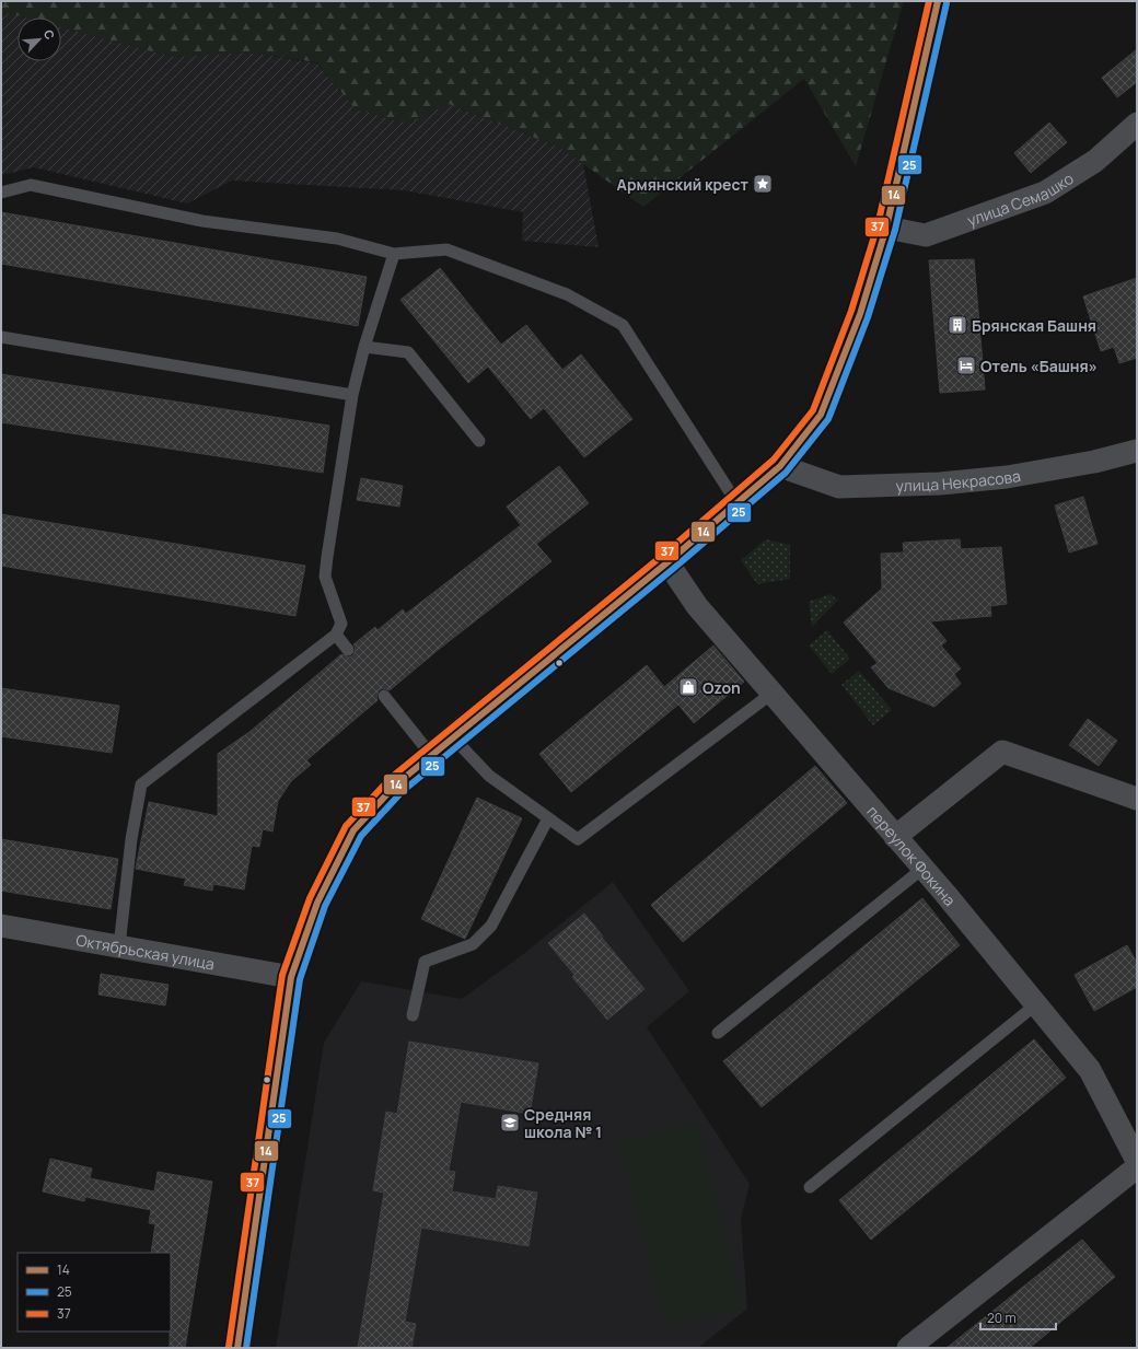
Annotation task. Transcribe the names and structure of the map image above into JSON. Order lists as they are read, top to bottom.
{
  "streets": {
    "street": [
      "улица Семашко",
      "улица Некрасова",
      "переулок Фокина",
      "Октябрьская улица"
    ]
  },
  "places": {
    "place": ["Армянский крест"],
    "building": ["Брянская Башня"],
    "hotel": ["Отель «Башня»"],
    "shop": ["Ozon"],
    "school or university": ["Средняя школа № 1"]
  },
  "lines": ["transit line 14", "transit line 37", "transit line 25"],
  "legend": ["14", "25", "37"],
  "scale_bar": "20 m",
  "north": "top right"
}
